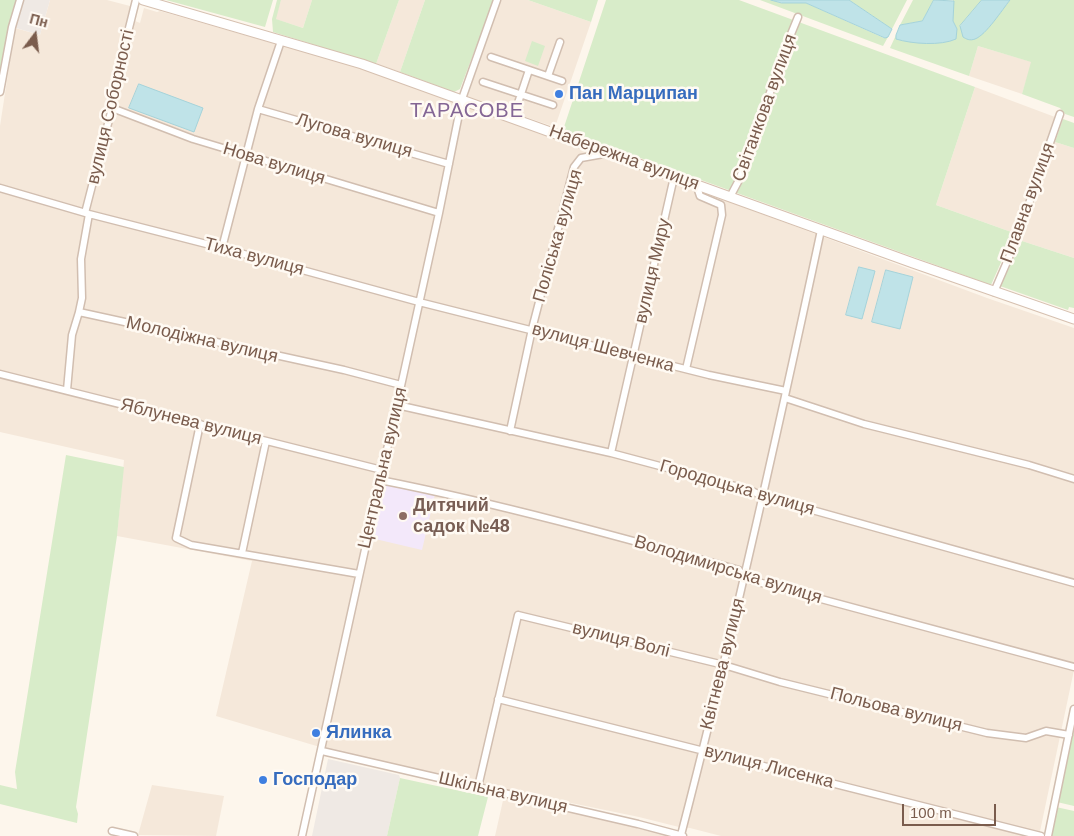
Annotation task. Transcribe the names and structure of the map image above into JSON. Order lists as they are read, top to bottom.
{
  "streets": {
    "street": [
      "вулиця Соборності",
      "Світанкова вулиця",
      "Лугова вулиця",
      "Набережна вулиця",
      "Нова вулиця",
      "Плавна вулиця",
      "Поліська вулиця",
      "Тиха вулиця",
      "вулиця Миру",
      "Молодіжна вулиця",
      "вулиця Шевченка",
      "Яблунева вулиця",
      "Центральна вулиця",
      "Городоцька вулиця",
      "Володимирська вулиця",
      "вулиця Волі",
      "Квітнева вулиця",
      "Польова вулиця",
      "вулиця Лисенка",
      "Шкільна вулиця"
    ]
  },
  "crossings": [
    ["вулиця Соборності", "Нова вулиця"],
    ["вулиця Соборності", "Тиха вулиця"],
    ["Світанкова вулиця", "Набережна вулиця"],
    ["Лугова вулиця", "Центральна вулиця"],
    ["Набережна вулиця", "Плавна вулиця"],
    ["Набережна вулиця", "Поліська вулиця"],
    ["Набережна вулиця", "вулиця Миру"],
    ["Набережна вулиця", "Центральна вулиця"],
    ["Набережна вулиця", "Квітнева вулиця"],
    ["Нова вулиця", "Центральна вулиця"],
    ["Поліська вулиця", "вулиця Шевченка"],
    ["Поліська вулиця", "Городоцька вулиця"],
    ["Тиха вулиця", "вулиця Шевченка"],
    ["Тиха вулиця", "Центральна вулиця"],
    ["вулиця Миру", "вулиця Шевченка"],
    ["вулиця Миру", "Городоцька вулиця"],
    ["Молодіжна вулиця", "Центральна вулиця"],
    ["вулиця Шевченка", "Центральна вулиця"],
    ["вулиця Шевченка", "Квітнева вулиця"],
    ["Яблунева вулиця", "Центральна вулиця"],
    ["Центральна вулиця", "Городоцька вулиця"],
    ["Центральна вулиця", "Володимирська вулиця"],
    ["Центральна вулиця", "Шкільна вулиця"],
    ["Городоцька вулиця", "Квітнева вулиця"],
    ["Володимирська вулиця", "Квітнева вулиця"],
    ["вулиця Волі", "Квітнева вулиця"],
    ["вулиця Волі", "Польова вулиця"],
    ["вулиця Волі", "вулиця Лисенка"],
    ["Квітнева вулиця", "Польова вулиця"],
    ["Квітнева вулиця", "вулиця Лисенка"],
    ["Квітнева вулиця", "Шкільна вулиця"]
  ],
  "districts": ["ТАРАСОВЕ"],
  "places": [
    "Пан Марципан",
    "Дитячий садок №48",
    "Ялинка",
    "Господар"
  ],
  "scale_bar": "100 m",
  "north": "top"
}
